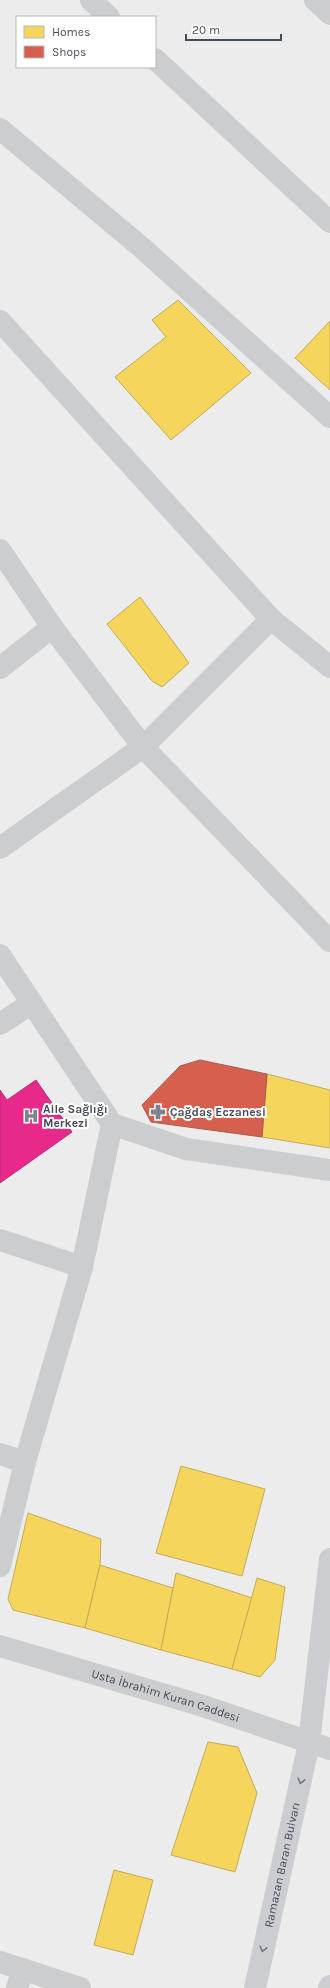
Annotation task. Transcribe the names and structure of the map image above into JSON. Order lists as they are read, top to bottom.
{
  "streets": {
    "main road": ["Ramazan Baran Bulvarı"],
    "street": ["Usta İbrahim Kuran Caddesi"]
  },
  "crossings": [
    ["Usta İbrahim Kuran Caddesi", "Ramazan Baran Bulvarı"]
  ],
  "one_way": ["Ramazan Baran Bulvarı"],
  "places": {
    "pharmacy": ["Çağdaş Eczanesi"],
    "hospital": ["Aile Sağlığı Merkezi"]
  },
  "legend": ["Homes", "Shops"],
  "scale_bar": "20 m"
}
